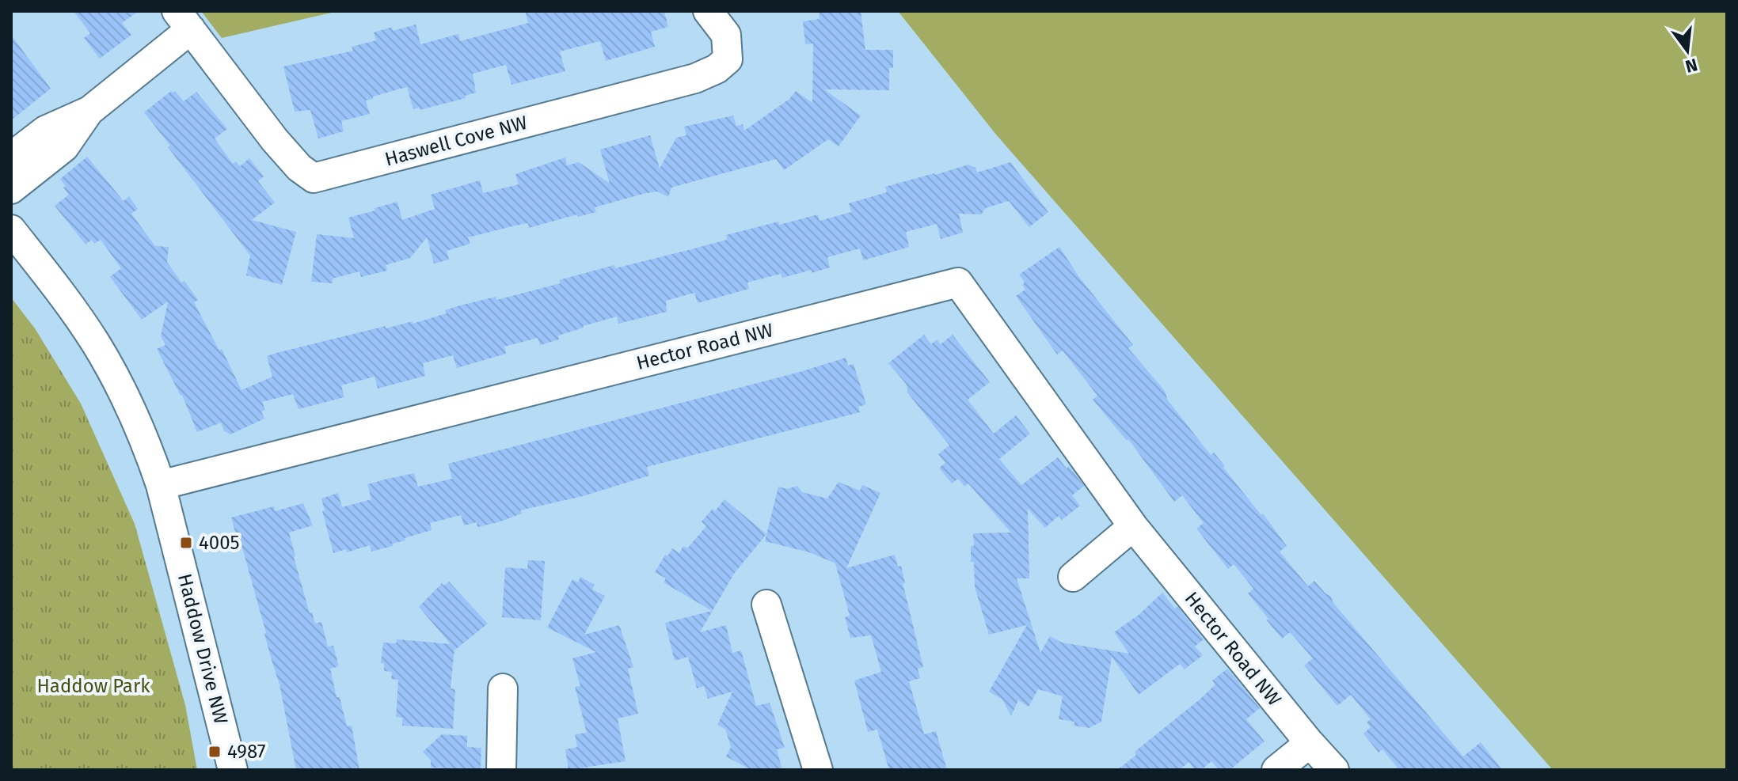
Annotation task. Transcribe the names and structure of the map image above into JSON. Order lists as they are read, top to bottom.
{
  "streets": {
    "street": ["Haswell Cove NW", "Hector Road NW", "Haddow Drive NW"]
  },
  "crossings": [
    ["Hector Road NW", "Haddow Drive NW"]
  ],
  "parks": ["Haddow Park"],
  "places": {
    "transit": ["4005", "4987"]
  },
  "north": "bottom"
}
